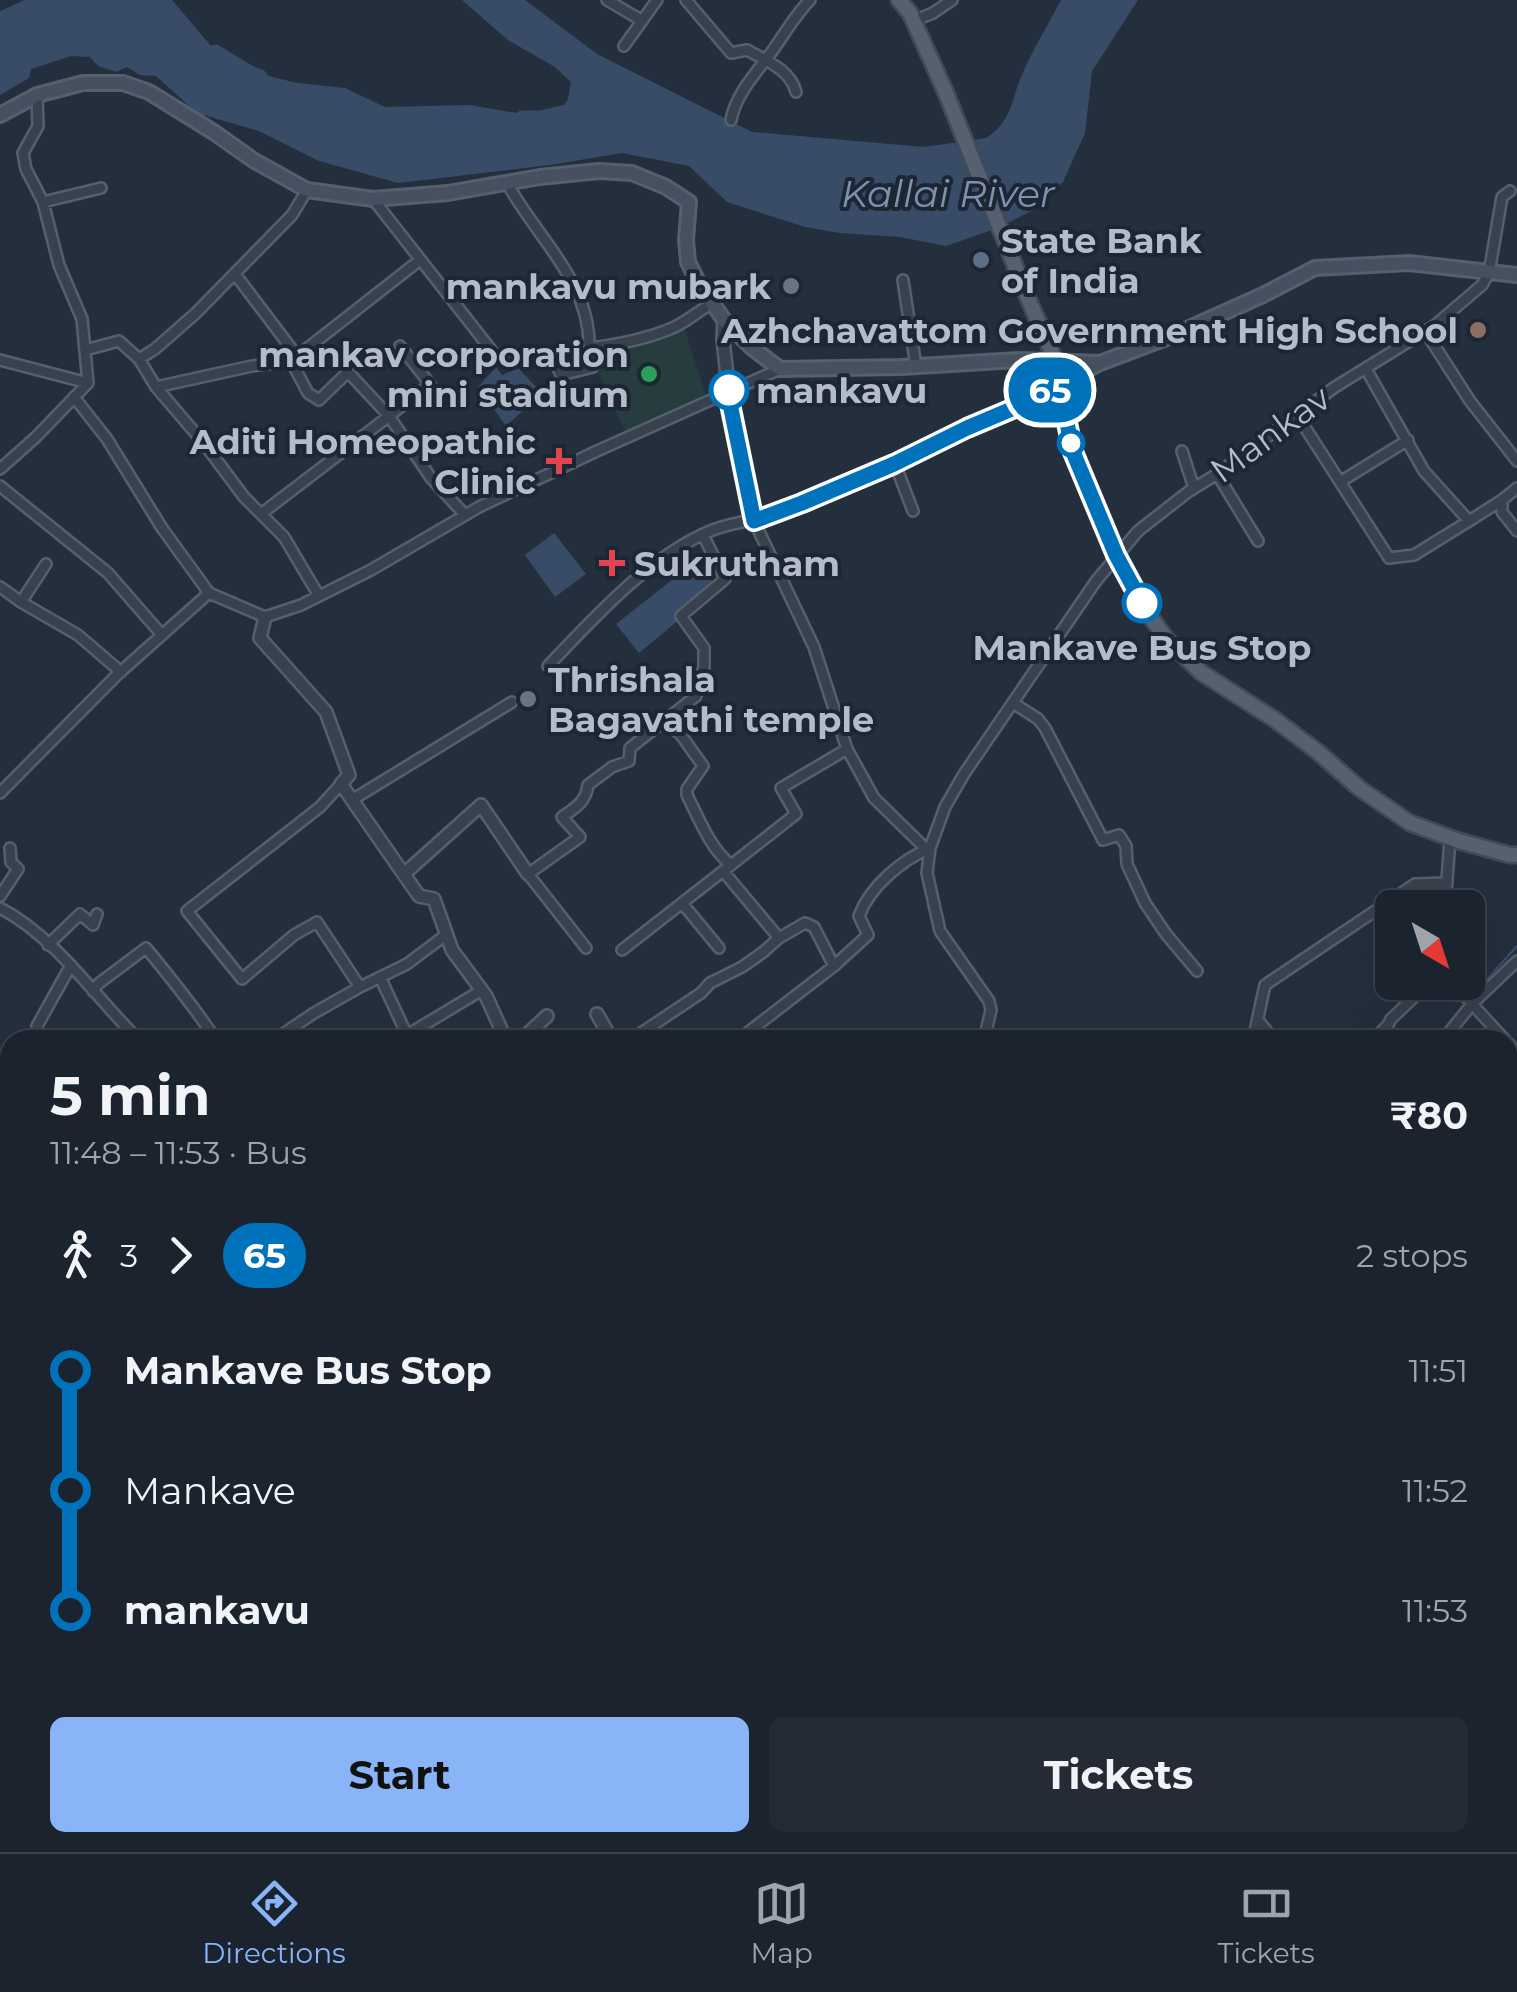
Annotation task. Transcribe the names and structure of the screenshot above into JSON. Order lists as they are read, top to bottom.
{
  "streets": {
    "street": ["Mankav"]
  },
  "water": ["Kallai River"],
  "places": {
    "other": [
      "State Bank of India",
      "mankavu mubark",
      "Azhchavattom Government High School",
      "mankav corporation mini stadium",
      "mankavu",
      "Mankave Bus Stop",
      "Thrishala Bagavathi temple"
    ],
    "health": ["Aditi Homeopathic Clinic", "Sukrutham"]
  },
  "lines": ["bus line 65"],
  "north": "bottom right",
  "page": {
    "on_map": "65",
    "heading": ["5 min", "11:48 – 11:53 · Bus", "₹80"],
    "legs": ["3", "65", "2 stops"],
    "list": [
      {
        "name": "Mankave Bus Stop",
        "value": "11:51"
      },
      {
        "name": "Mankave",
        "value": "11:52"
      },
      {
        "name": "mankavu",
        "value": "11:53"
      }
    ],
    "buttons": ["Start", "Tickets"],
    "tabs": ["Directions", "Map", "Tickets"]
  }
}
